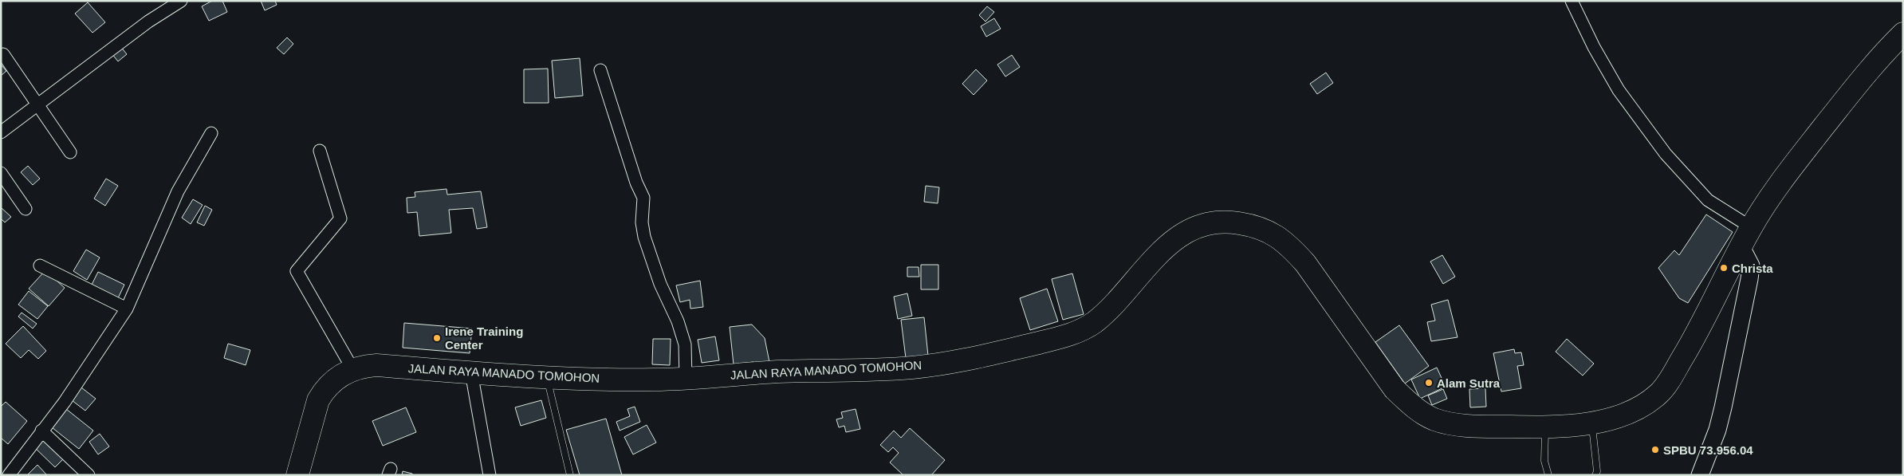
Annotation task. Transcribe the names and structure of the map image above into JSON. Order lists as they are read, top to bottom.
{
  "streets": {
    "highway": ["JALAN RAYA MANADO TOMOHON"]
  },
  "places": [
    "Christa",
    "Irene Training Center",
    "Alam Sutra",
    "SPBU 73.956.04"
  ]
}
